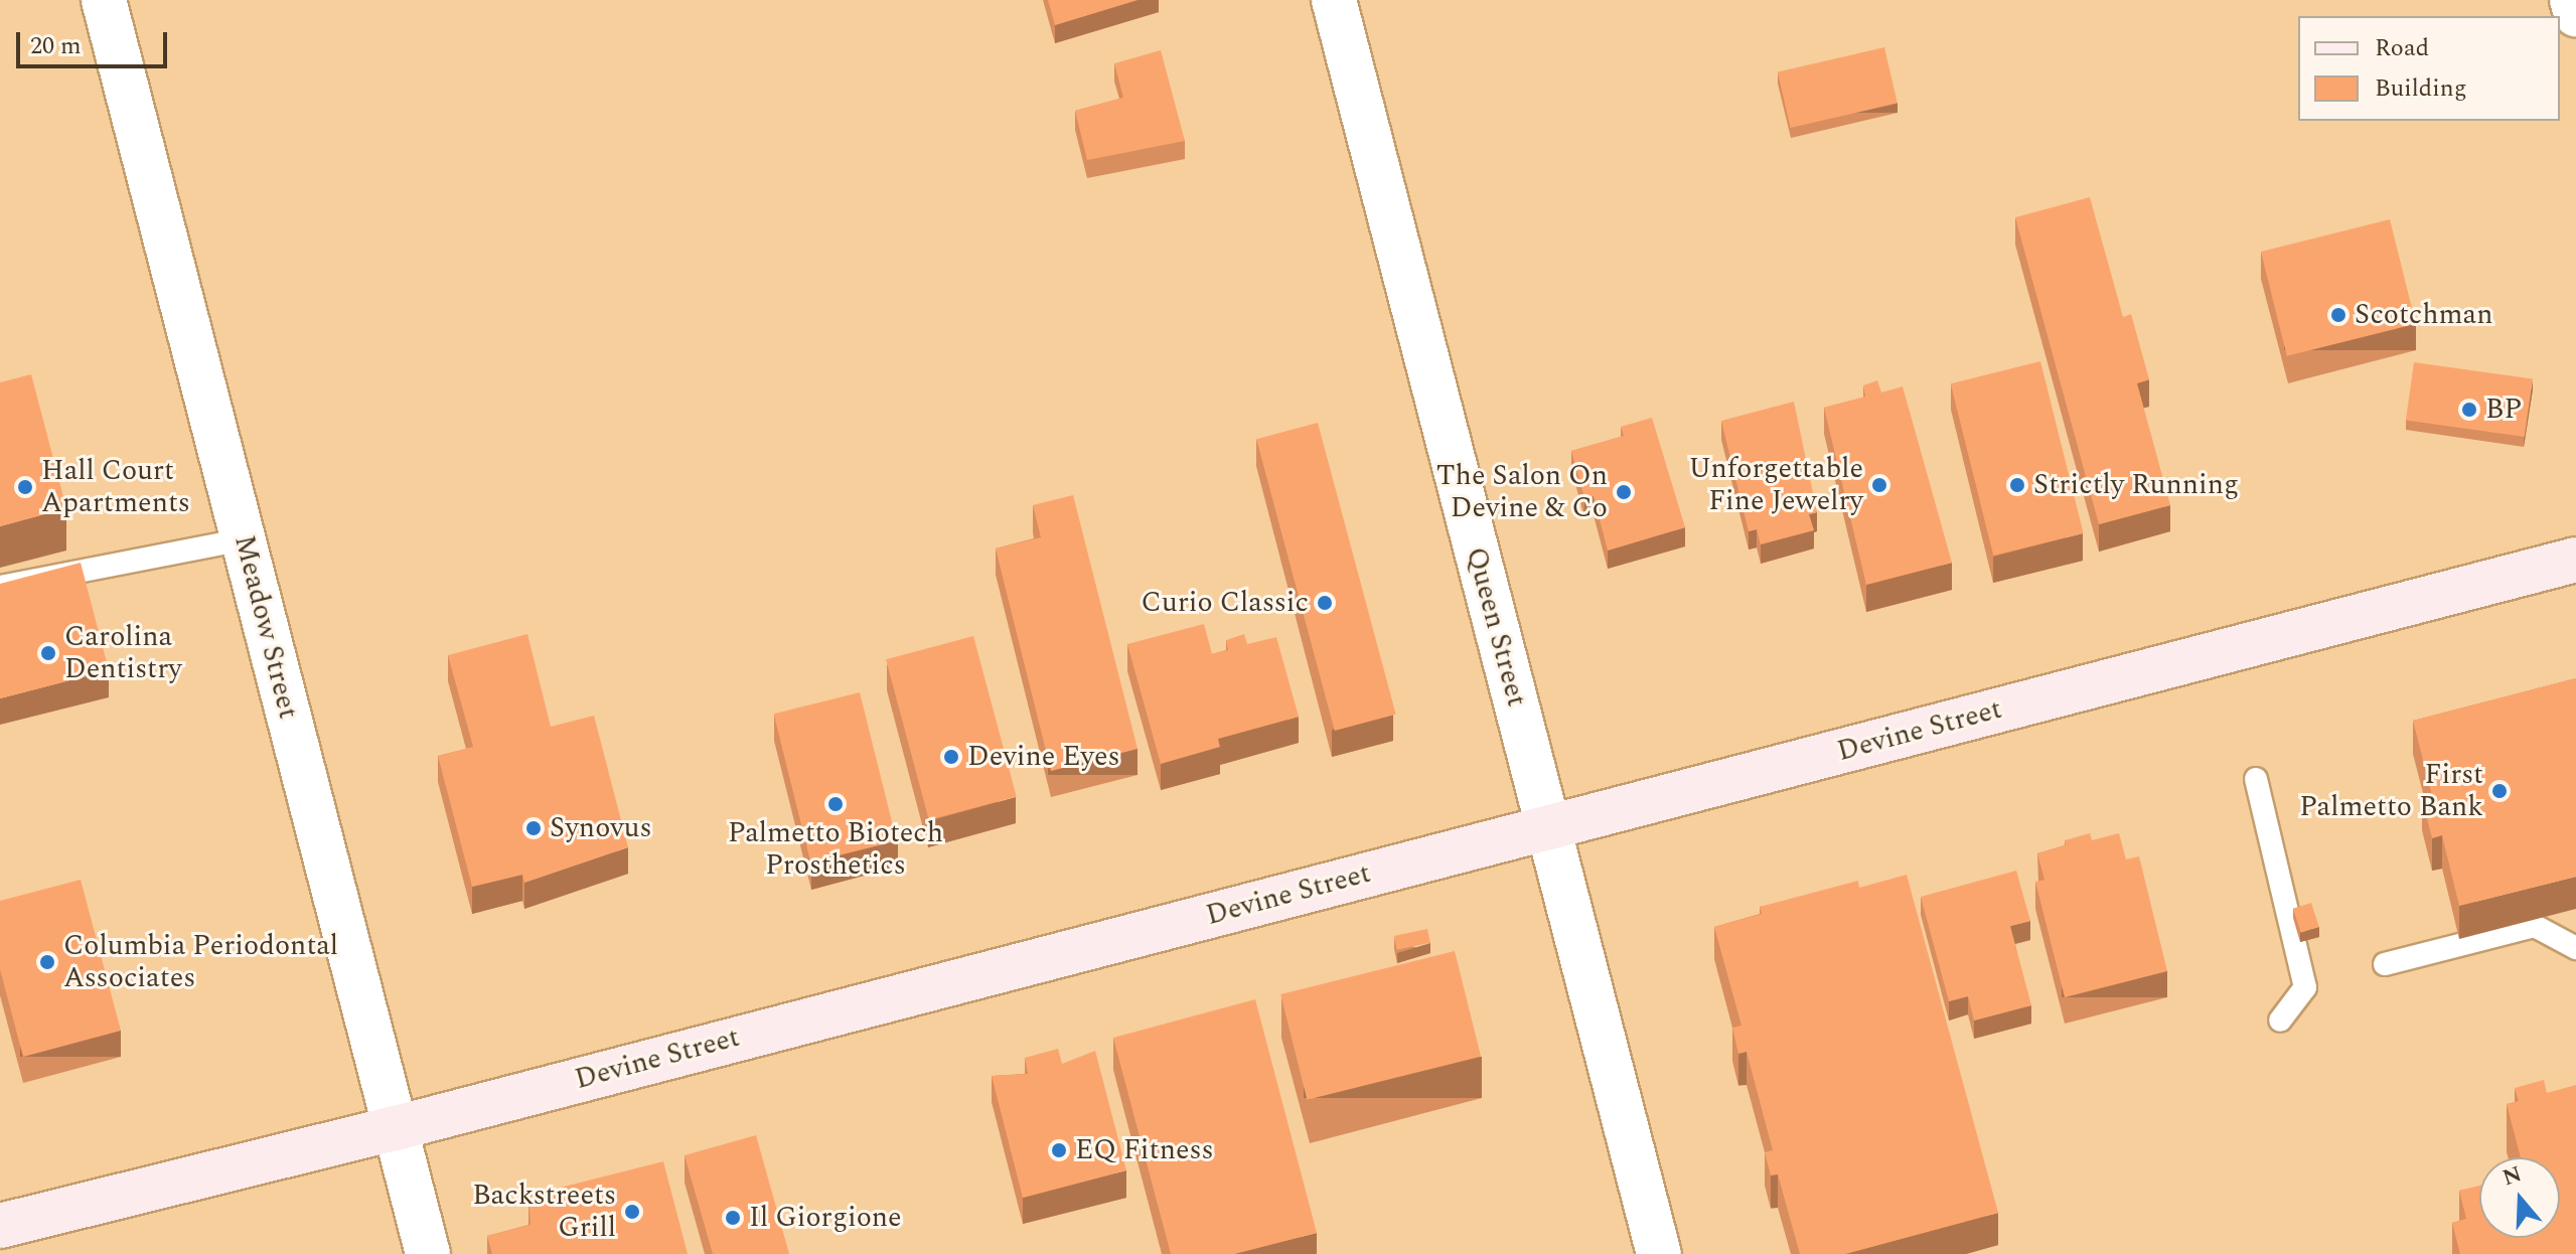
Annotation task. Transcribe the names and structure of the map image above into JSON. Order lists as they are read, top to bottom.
{
  "streets": {
    "main road": ["Devine Street"],
    "street": ["Meadow Street", "Queen Street"]
  },
  "crossings": [
    ["Meadow Street", "Devine Street"],
    ["Queen Street", "Devine Street"]
  ],
  "places": [
    "Scotchman",
    "BP",
    "Unforgettable Fine Jewelry",
    "Strictly Running",
    "Hall Court Apartments",
    "The Salon On Devine & Co",
    "Curio Classic",
    "Carolina Dentistry",
    "Devine Eyes",
    "First Palmetto Bank",
    "Palmetto Biotech Prosthetics",
    "Synovus",
    "Columbia Periodontal Associates",
    "EQ Fitness",
    "Backstreets Grill",
    "Il Giorgione"
  ],
  "legend": ["Road", "Building"],
  "scale_bar": "20 m",
  "north": "top"
}
